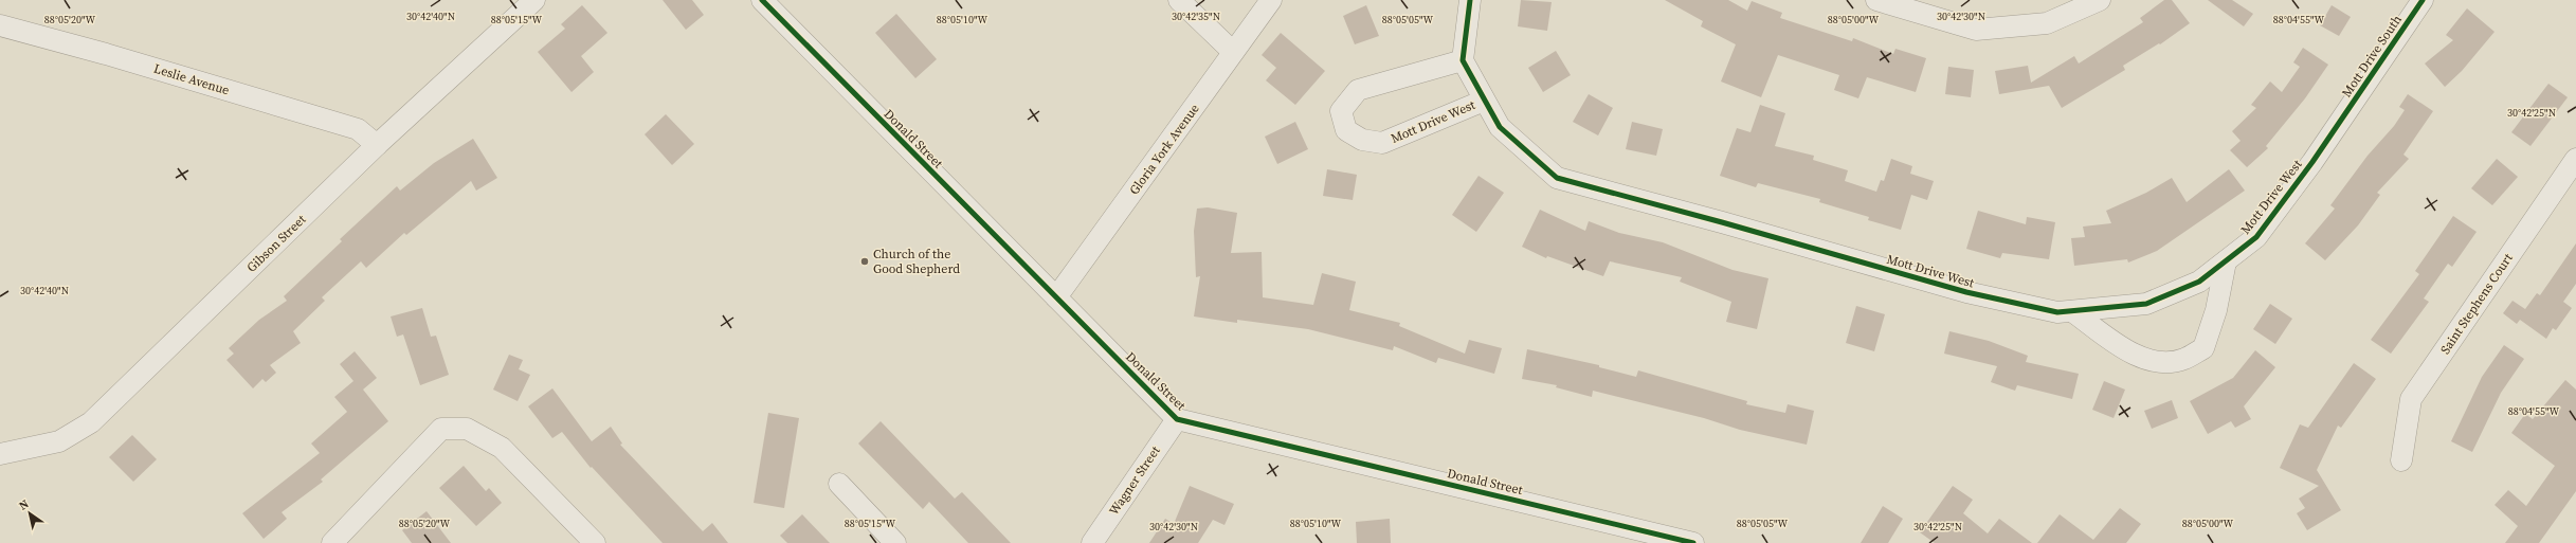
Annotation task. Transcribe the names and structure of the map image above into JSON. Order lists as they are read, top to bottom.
{
  "streets": {
    "street": [
      "Mott Drive South",
      "Leslie Avenue",
      "Mott Drive West",
      "Donald Street",
      "Gloria York Avenue",
      "Gibson Street",
      "Saint Stephens Court",
      "Wagner Street"
    ]
  },
  "crossings": [
    ["Mott Drive South", "Mott Drive West"],
    ["Leslie Avenue", "Gibson Street"],
    ["Donald Street", "Gloria York Avenue"],
    ["Donald Street", "Wagner Street"]
  ],
  "places": ["Church of the Good Shepherd"],
  "north": "top left",
  "coordinates": [
    "30°42'40\"N",
    "30°42'35\"N",
    "30°42'30\"N",
    "88°05'20\"W",
    "88°05'15\"W",
    "88°05'10\"W",
    "88°05'05\"W",
    "88°05'00\"W",
    "88°04'55\"W",
    "30°42'25\"N"
  ]
}
